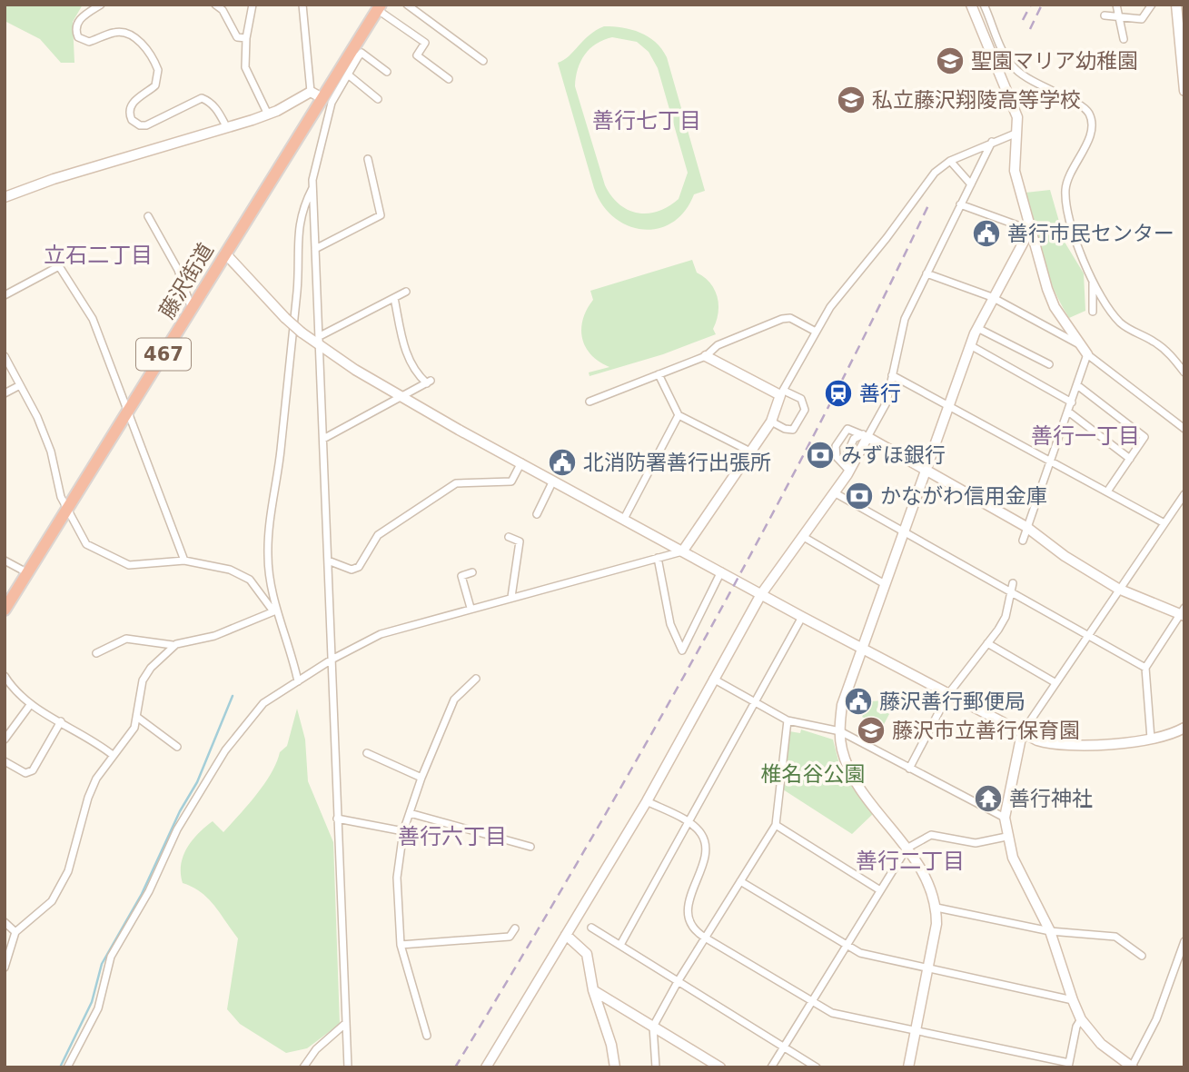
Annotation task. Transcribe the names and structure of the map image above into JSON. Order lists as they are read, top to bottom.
{
  "streets": {
    "highway": ["藤沢街道", "467"]
  },
  "districts": [
    "善行七丁目",
    "立石二丁目",
    "善行一丁目",
    "善行六丁目",
    "善行二丁目"
  ],
  "parks": ["椎名谷公園"],
  "places": {
    "school or university": ["聖園マリア幼稚園", "私立藤沢翔陵高等学校", "藤沢市立善行保育園"],
    "public building": ["善行市民センター", "北消防署善行出張所", "藤沢善行郵便局"],
    "station": ["善行"],
    "bank": ["みずほ銀行", "かながわ信用金庫"],
    "temple": ["善行神社"]
  }
}
